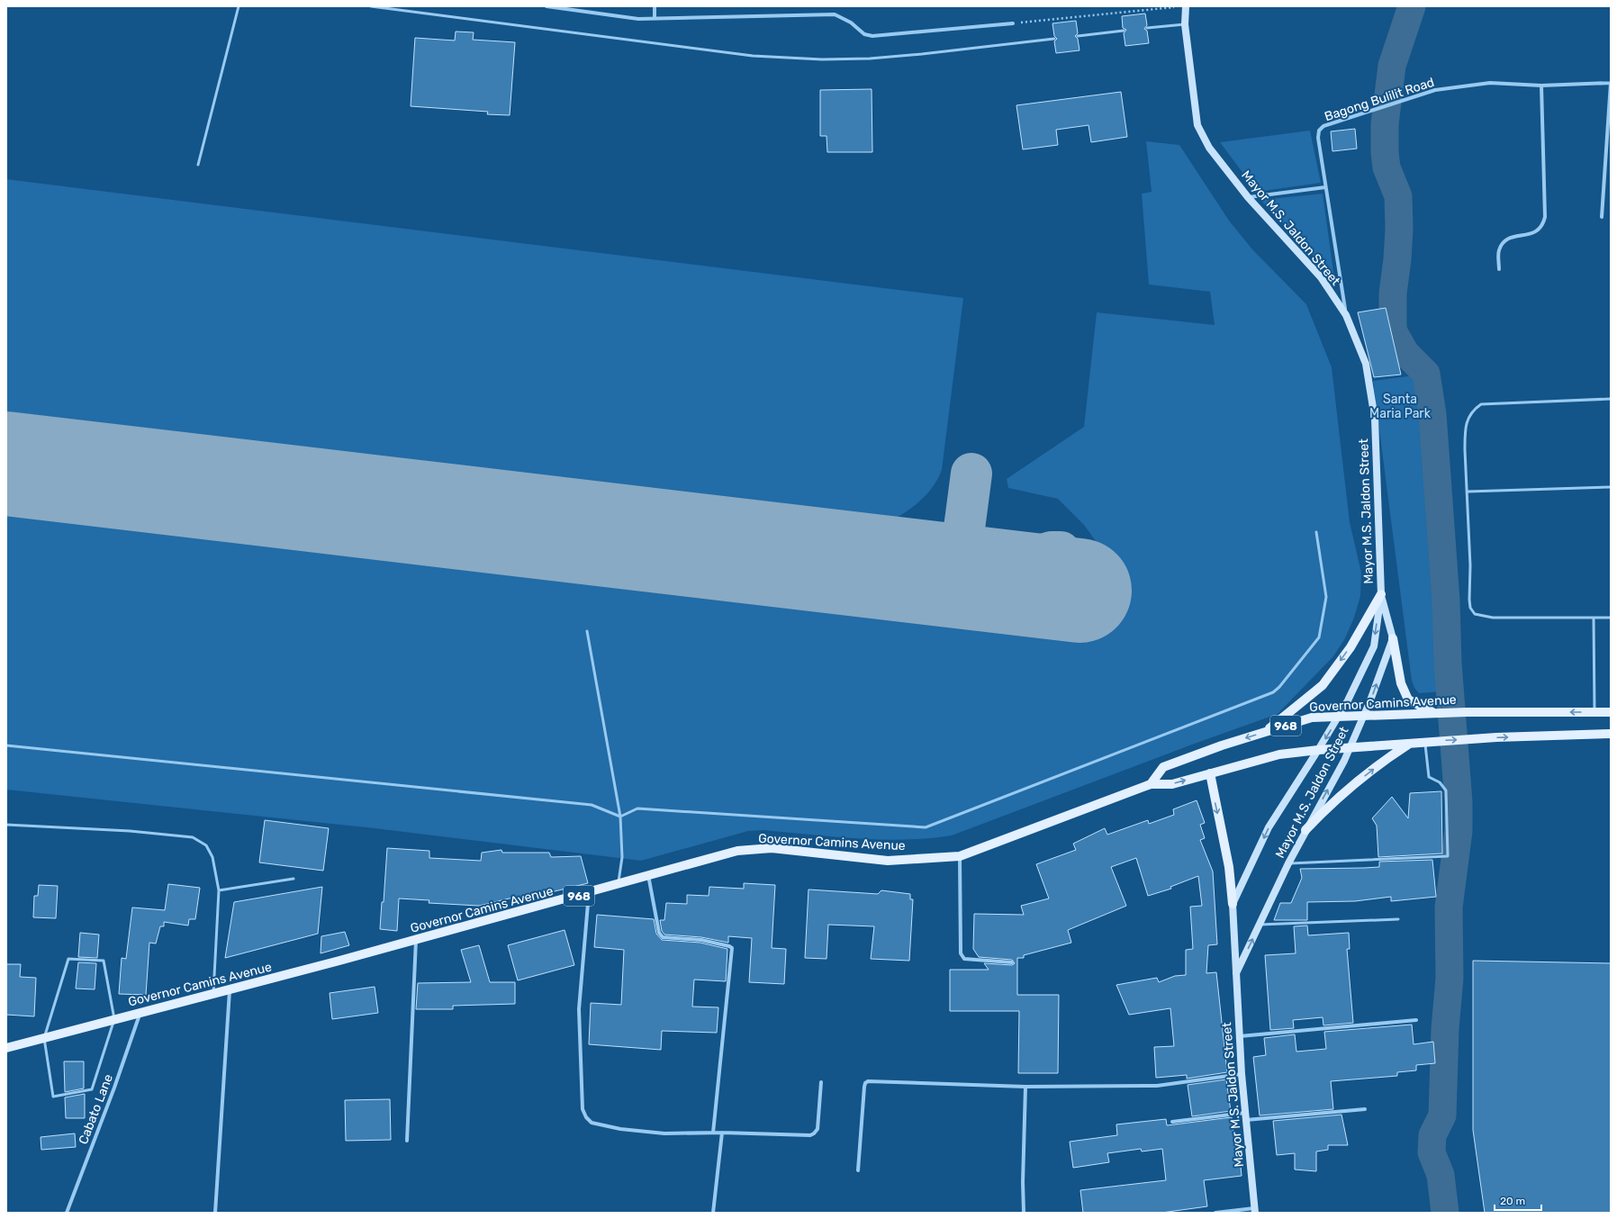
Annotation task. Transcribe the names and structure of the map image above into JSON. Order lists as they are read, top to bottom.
{
  "streets": {
    "main road": ["Mayor M.S. Jaldon Street", "Governor Camins Avenue", "968"],
    "street": ["Bagong Bulilit Road", "Cabato Lane"]
  },
  "crossings": [
    ["Bagong Bulilit Road", "Mayor M.S. Jaldon Street"],
    ["Mayor M.S. Jaldon Street", "Governor Camins Avenue"],
    ["Governor Camins Avenue", "Cabato Lane"]
  ],
  "parks": ["Santa Maria Park"],
  "scale_bar": "20 m"
}
